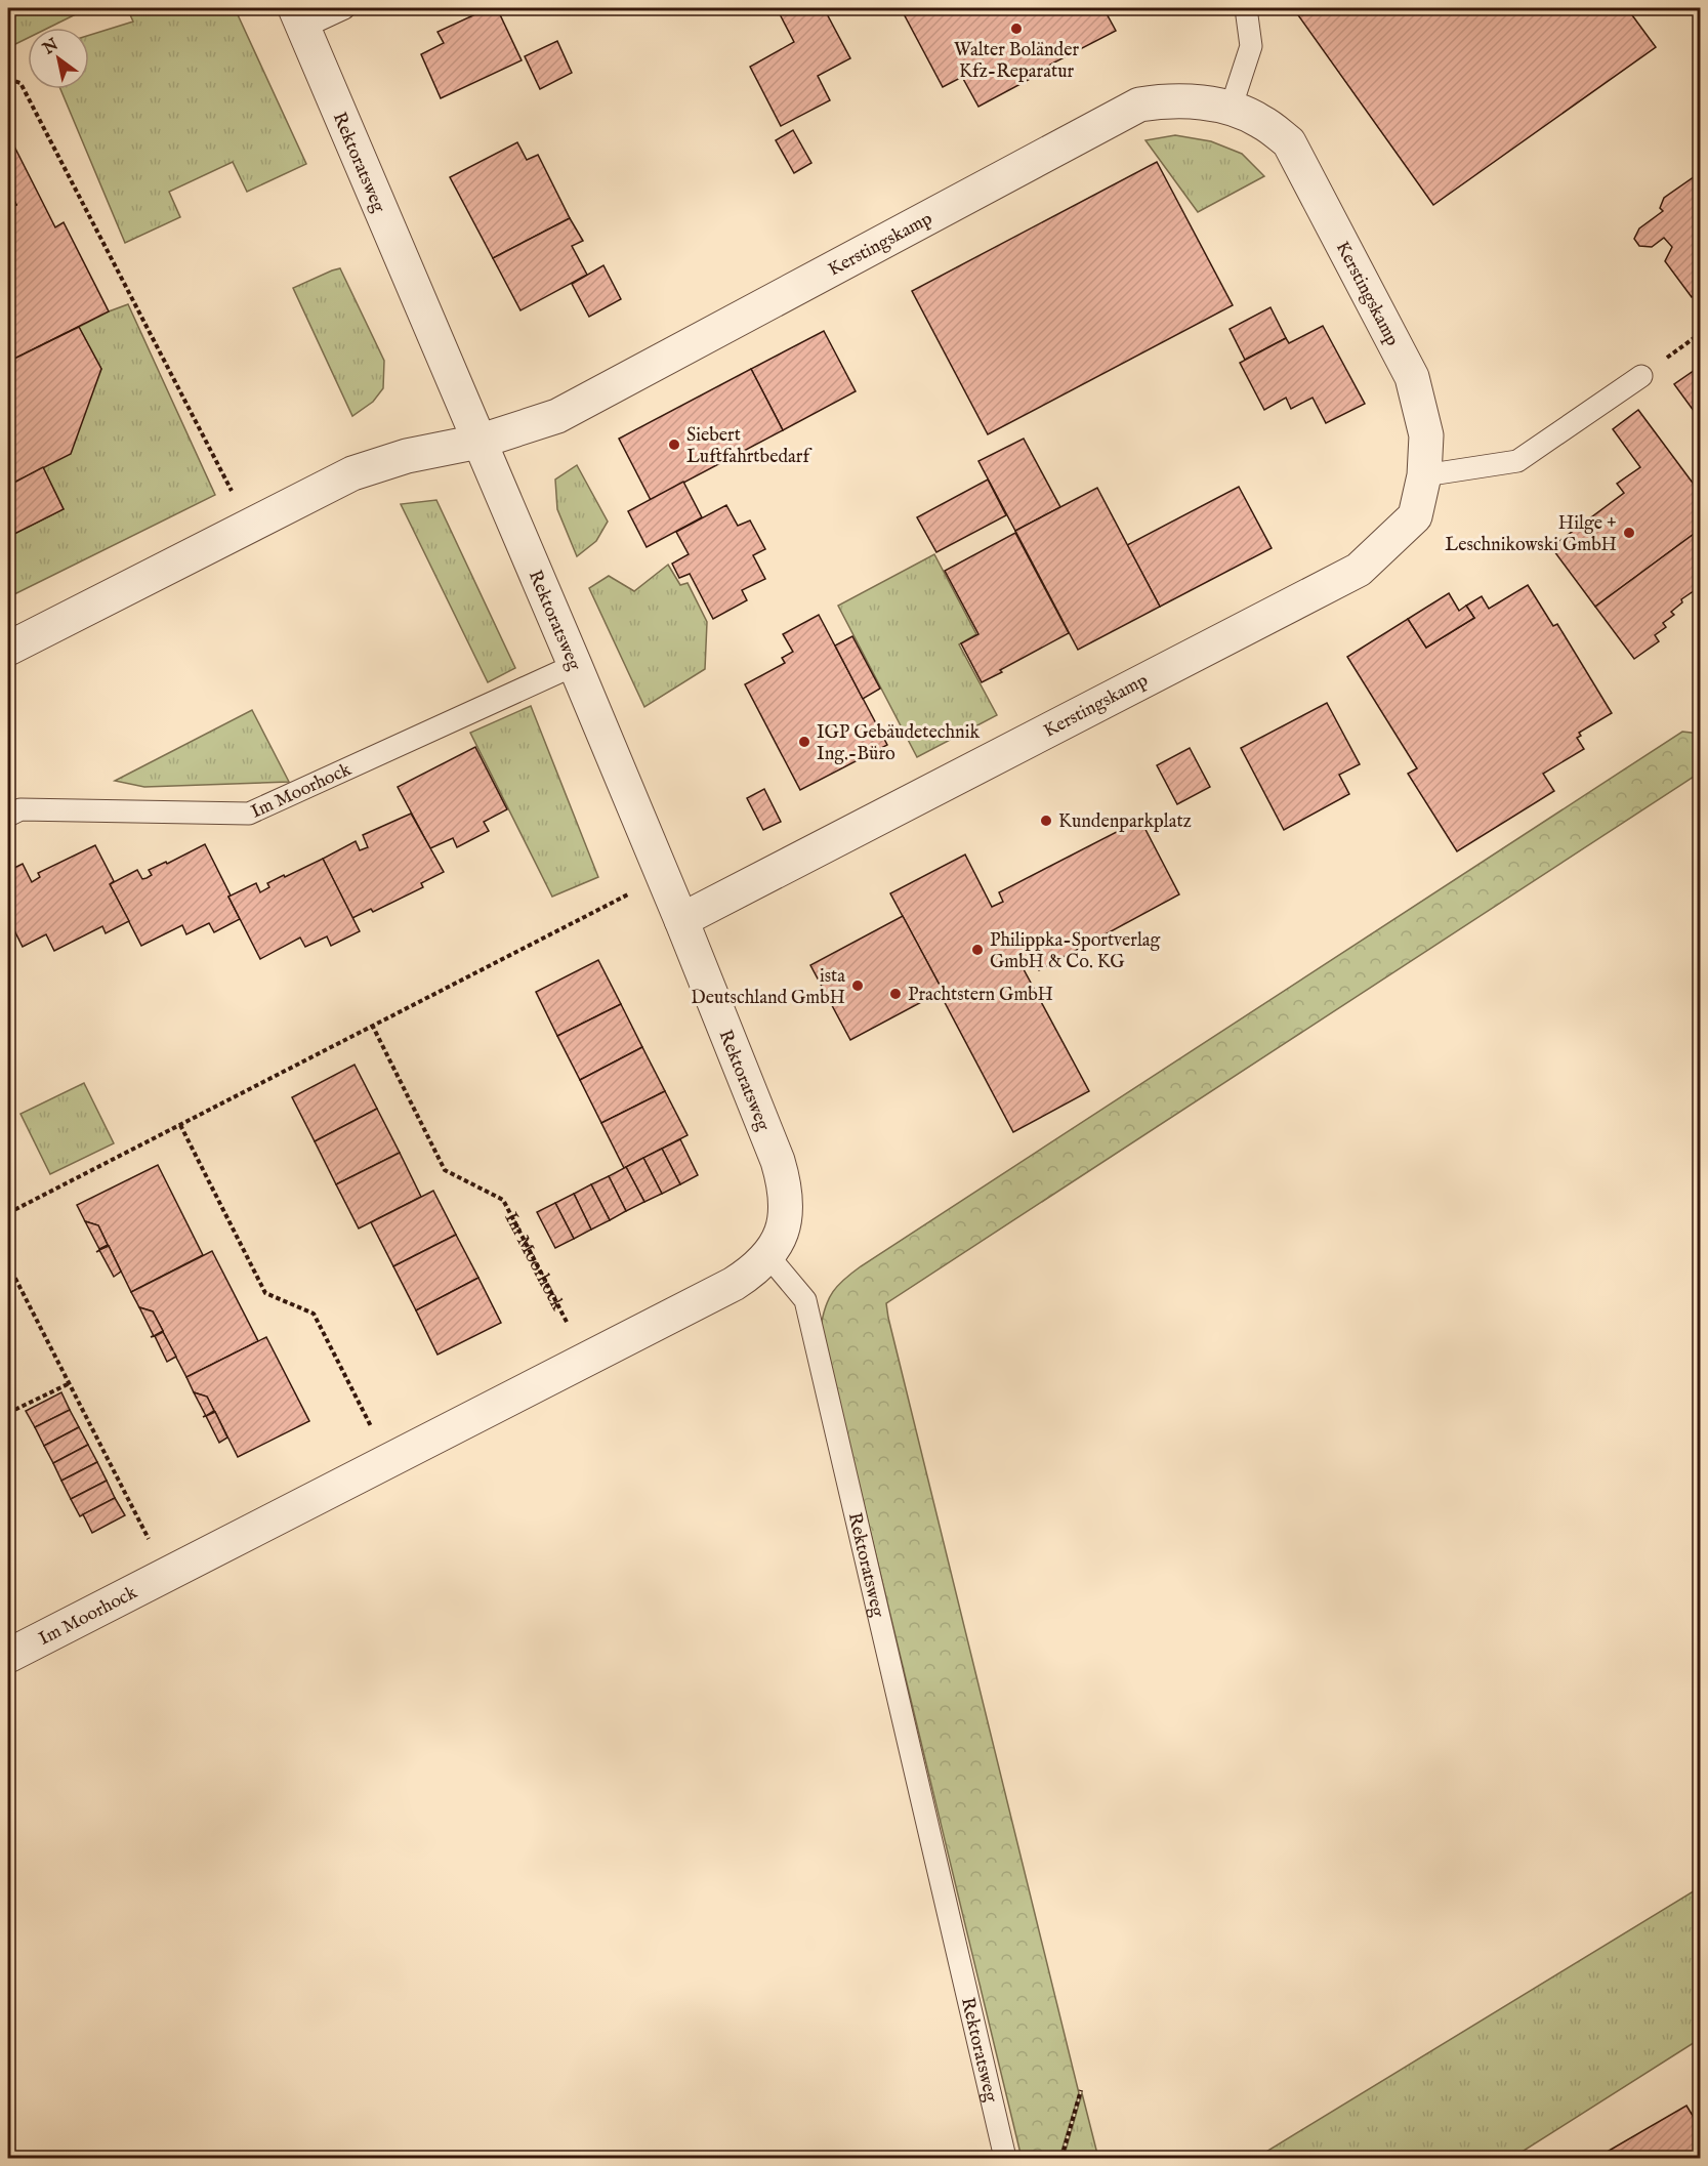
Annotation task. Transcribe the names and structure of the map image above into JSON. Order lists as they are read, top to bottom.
{
  "streets": {
    "street": ["Rektoratsweg", "Kerstingskamp", "Im Moorhock"]
  },
  "crossings": [
    ["Rektoratsweg", "Kerstingskamp"],
    ["Rektoratsweg", "Im Moorhock"]
  ],
  "places": [
    "Walter Boländer Kfz-Reparatur",
    "Siebert Luftfahrtbedarf",
    "Hilge + Leschnikowski GmbH",
    "IGP Gebäudetechnik Ing.-Büro",
    "Kundenparkplatz",
    "Philippka-Sportverlag GmbH & Co. KG",
    "ista Deutschland GmbH",
    "Prachtstern GmbH"
  ],
  "north": "top left"
}
